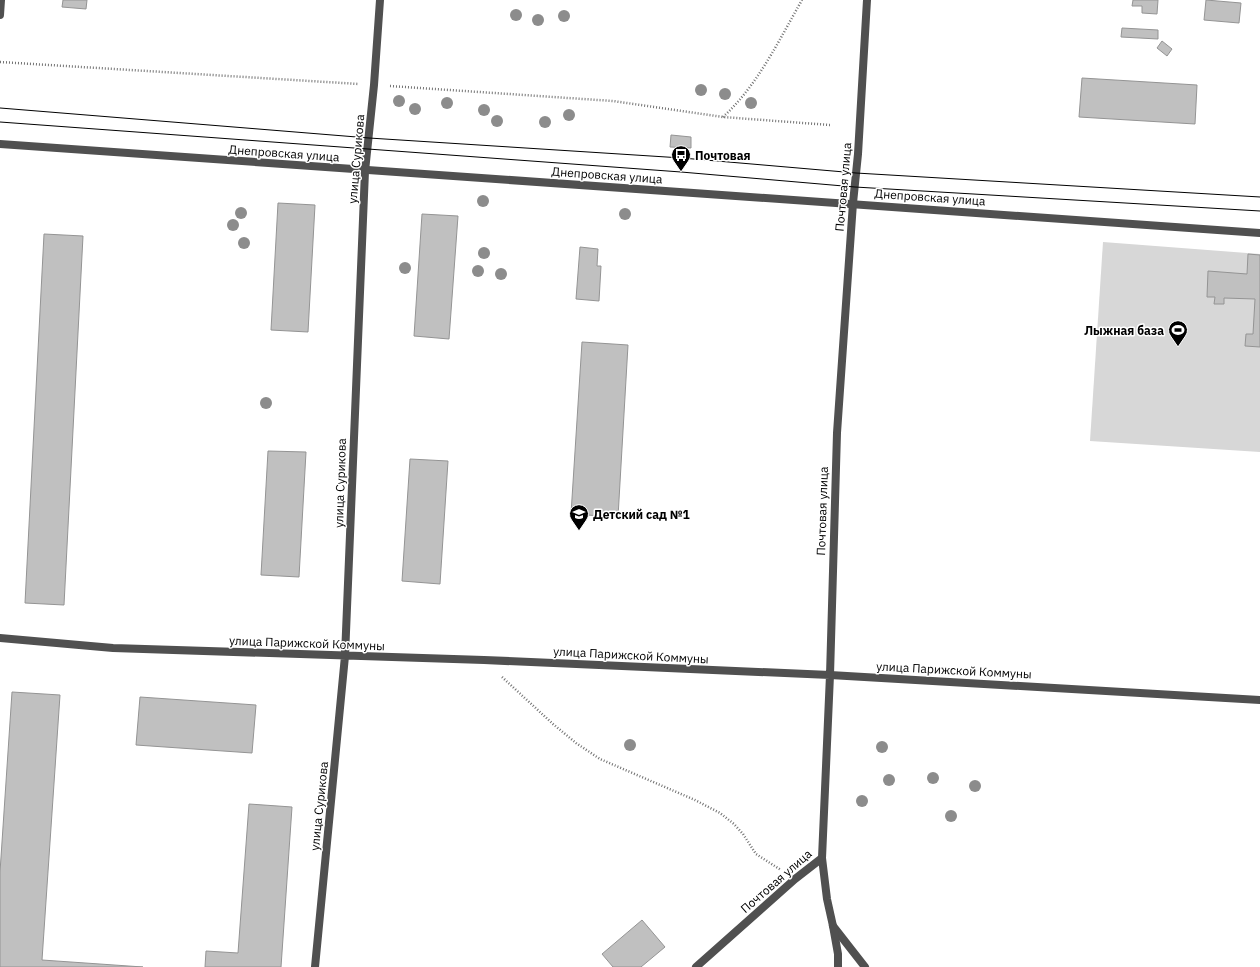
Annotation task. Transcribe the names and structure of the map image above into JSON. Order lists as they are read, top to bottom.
{
  "streets": {
    "street": [
      "Днепровская улица",
      "улица Сурикова",
      "Почтовая улица",
      "улица Парижской Коммуны"
    ]
  },
  "crossings": [
    ["Днепровская улица", "улица Сурикова"],
    ["Днепровская улица", "Почтовая улица"],
    ["улица Сурикова", "улица Парижской Коммуны"],
    ["Почтовая улица", "улица Парижской Коммуны"]
  ],
  "places": {
    "bus stop": ["Почтовая"],
    "sports": ["Лыжная база"],
    "school or university": ["Детский сад №1"]
  }
}
